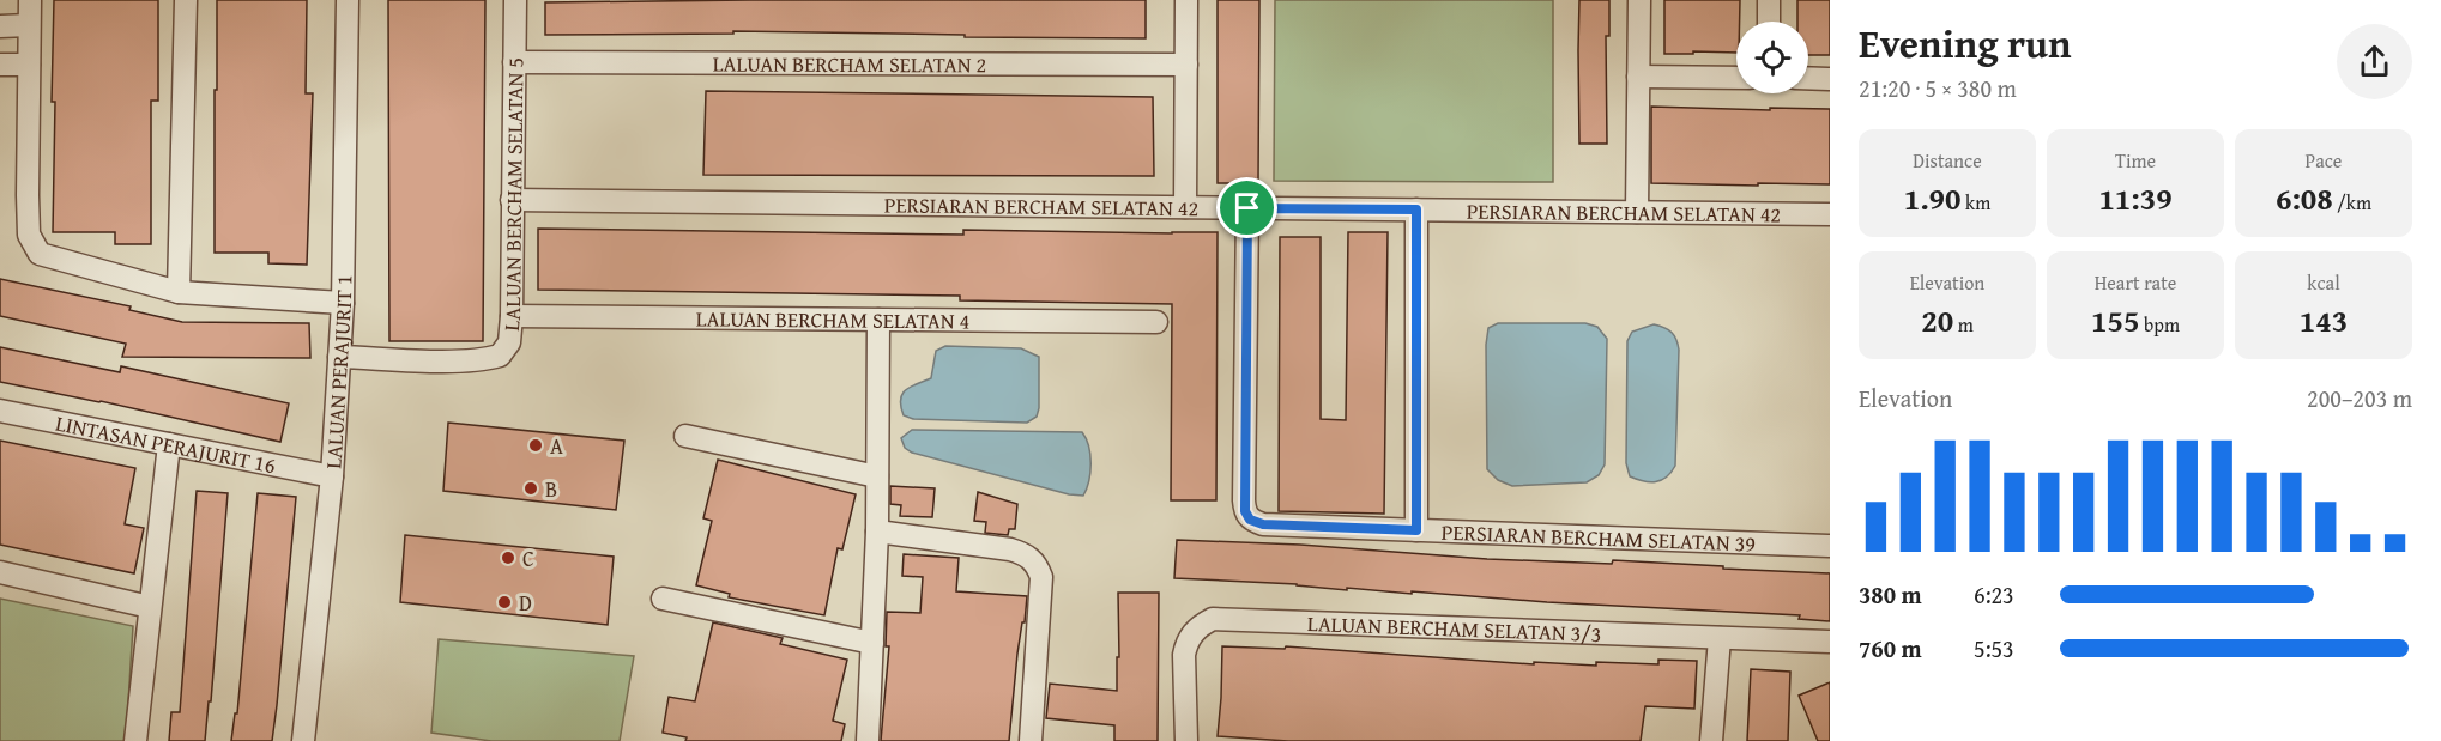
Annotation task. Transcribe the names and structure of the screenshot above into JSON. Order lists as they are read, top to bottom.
{
  "streets": {
    "street": [
      "LALUAN BERCHAM SELATAN 2",
      "LALUAN BERCHAM SELATAN 5",
      "PERSIARAN BERCHAM SELATAN 42",
      "LALUAN BERCHAM SELATAN 4",
      "LALUAN PERAJURIT 1",
      "LINTASAN PERAJURIT 16",
      "PERSIARAN BERCHAM SELATAN 39",
      "LALUAN BERCHAM SELATAN 3/3"
    ]
  },
  "crossings": [
    ["LALUAN BERCHAM SELATAN 2", "LALUAN BERCHAM SELATAN 5"],
    ["LALUAN BERCHAM SELATAN 5", "PERSIARAN BERCHAM SELATAN 42"],
    ["LALUAN BERCHAM SELATAN 5", "LALUAN BERCHAM SELATAN 4"],
    ["LALUAN BERCHAM SELATAN 5", "LALUAN PERAJURIT 1"],
    ["PERSIARAN BERCHAM SELATAN 42", "PERSIARAN BERCHAM SELATAN 39"],
    ["LALUAN PERAJURIT 1", "LINTASAN PERAJURIT 16"]
  ],
  "places": [
    "A",
    "B",
    "C",
    "D"
  ],
  "page": {
    "heading": ["Evening run", "21:20 · 5 × 380 m"],
    "stats": [
      ["Distance", "1.90 km"],
      ["Time", "11:39"],
      ["Pace", "6:08 /km"],
      ["Elevation", "20 m"],
      ["Heart rate", "155 bpm"],
      ["kcal", "143"]
    ],
    "chart": ["Elevation", "200–203 m"],
    "list": [
      {
        "name": "380 m",
        "note": "6:23"
      },
      {
        "name": "760 m",
        "note": "5:53"
      }
    ]
  }
}
